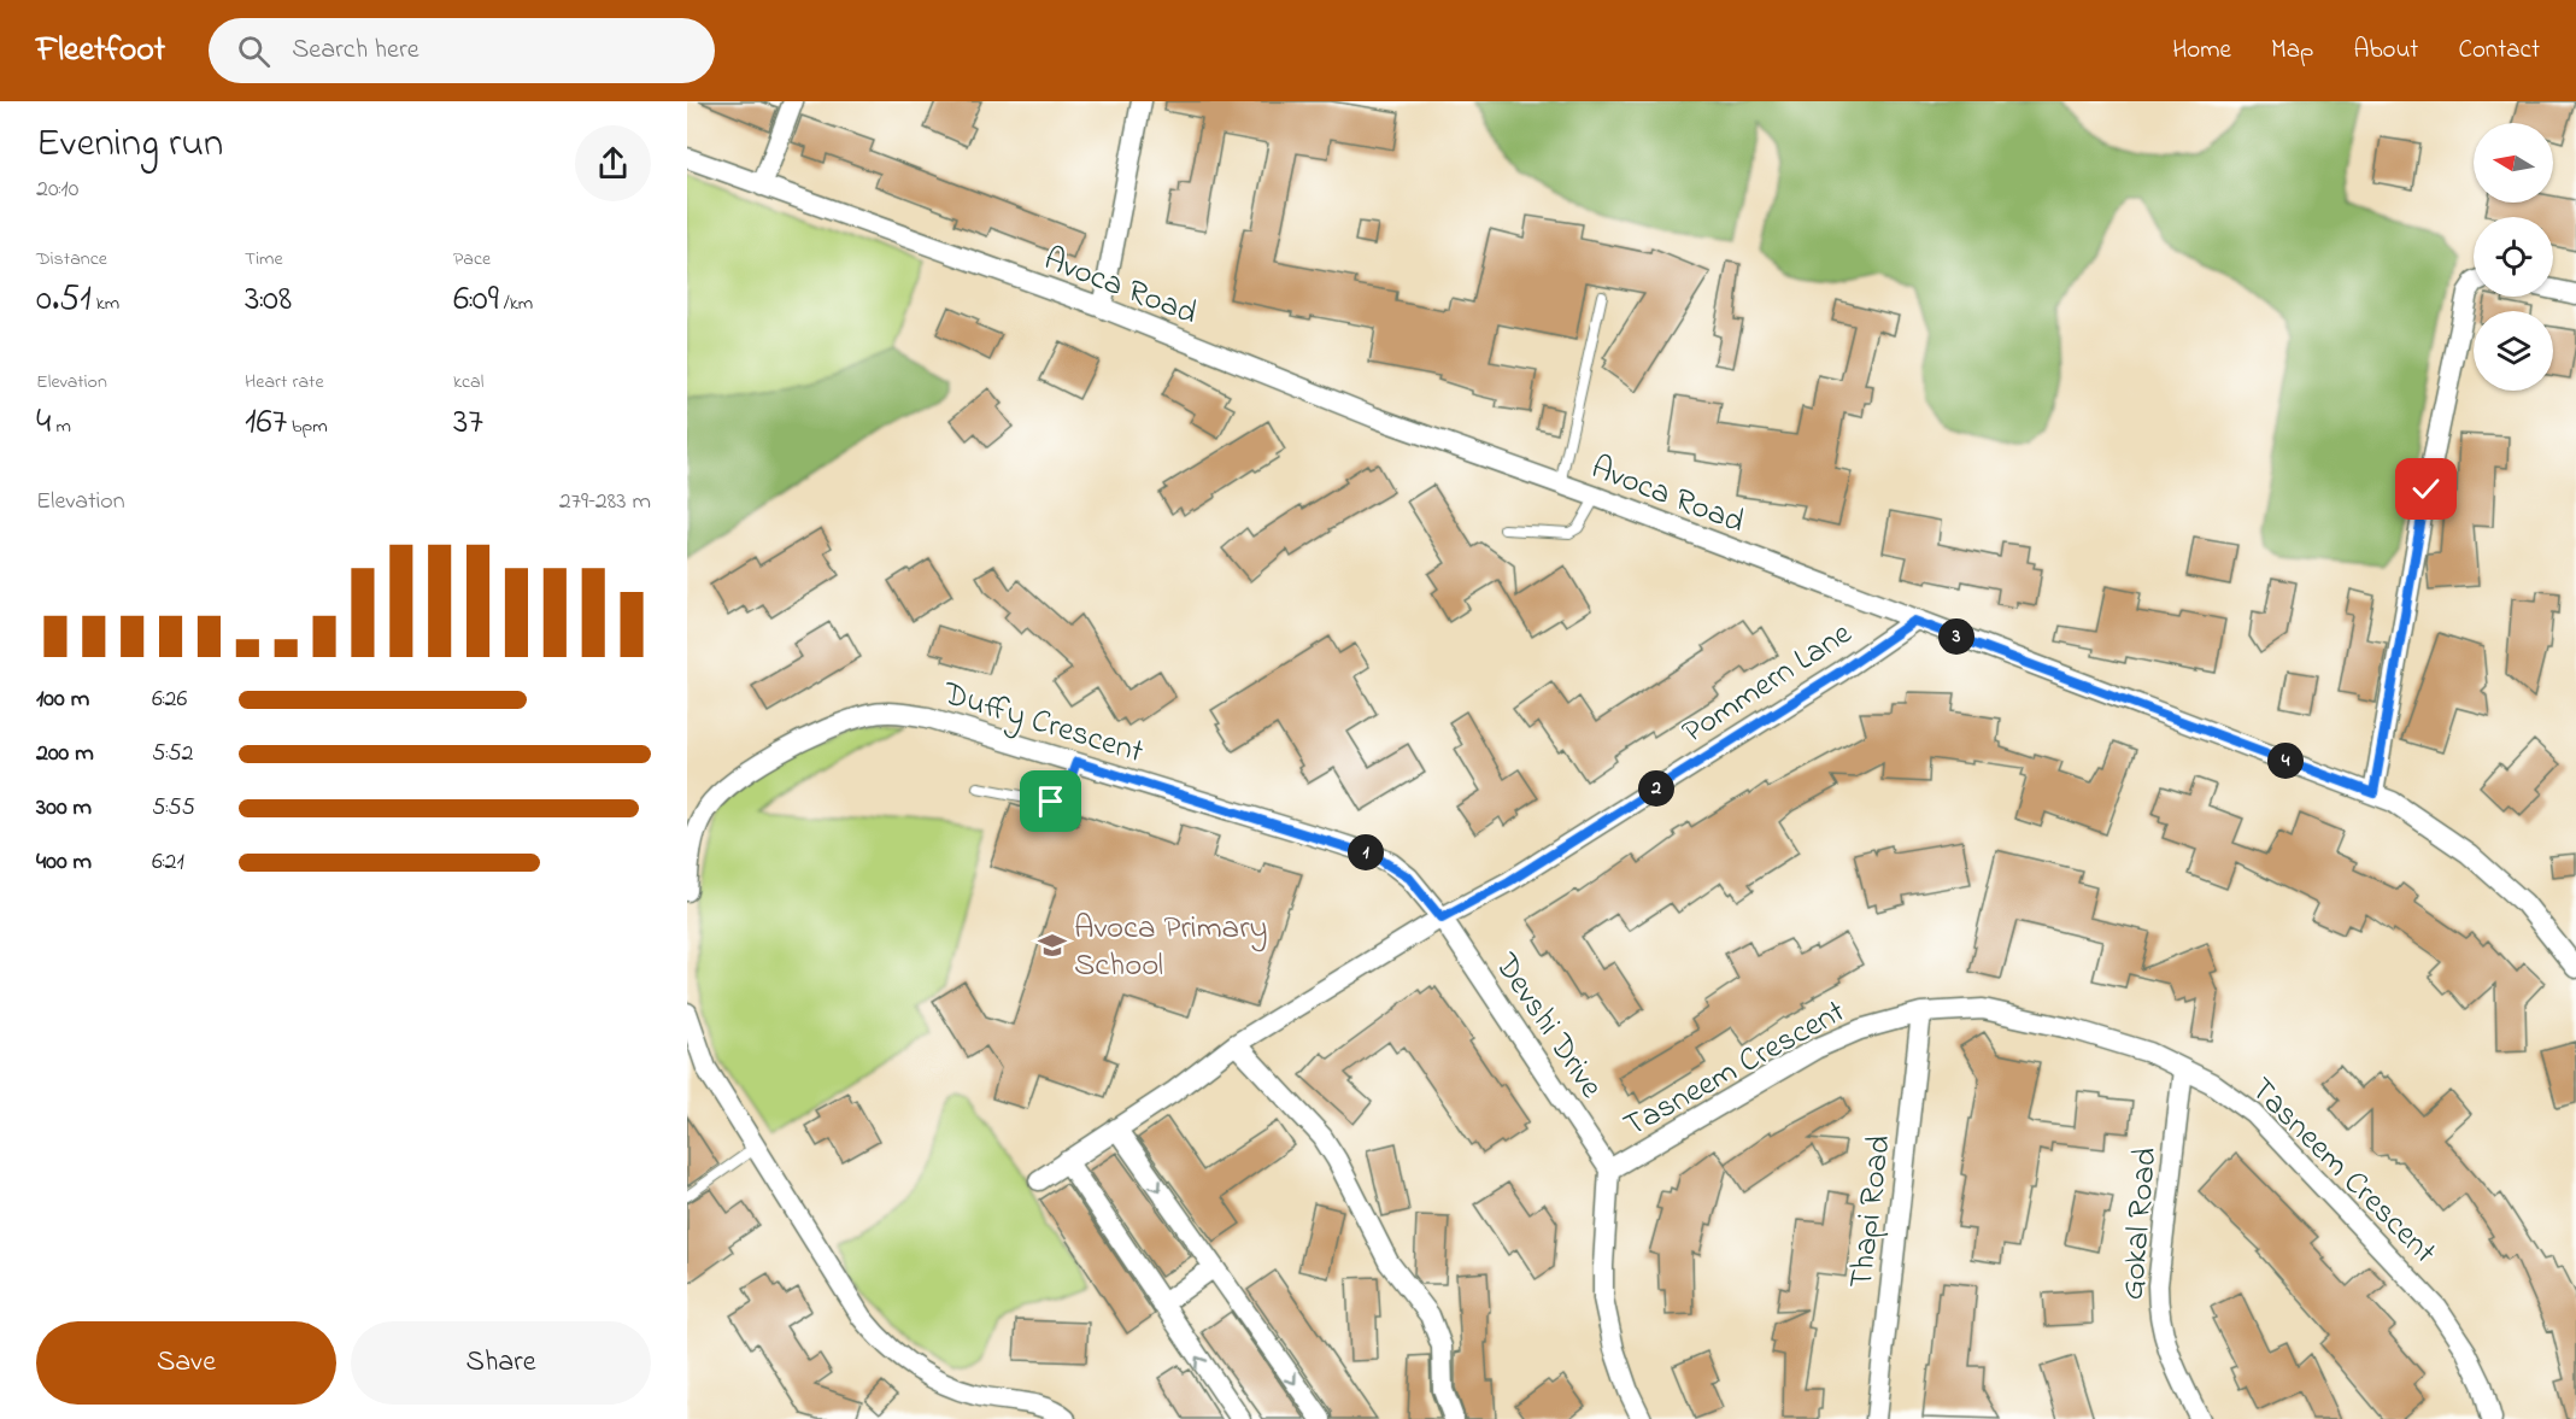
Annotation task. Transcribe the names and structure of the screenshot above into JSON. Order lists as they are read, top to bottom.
{
  "streets": {
    "street": [
      "Avoca Road",
      "Pommern Lane",
      "Duffy Crescent",
      "Devshi Drive",
      "Tasneem Crescent",
      "Thapi Road",
      "Gokal Road"
    ]
  },
  "crossings": [
    ["Avoca Road", "Pommern Lane"],
    ["Pommern Lane", "Duffy Crescent"],
    ["Pommern Lane", "Devshi Drive"],
    ["Duffy Crescent", "Devshi Drive"],
    ["Devshi Drive", "Tasneem Crescent"],
    ["Tasneem Crescent", "Thapi Road"],
    ["Tasneem Crescent", "Gokal Road"]
  ],
  "places": {
    "school or university": ["Avoca Primary School"]
  },
  "north": "left",
  "page": {
    "header": "Fleetfoot",
    "search": "Search here",
    "nav": [
      "Home",
      "Map",
      "About",
      "Contact"
    ],
    "heading": ["Evening run", "20:10"],
    "stats": [
      ["Distance", "0.51 km"],
      ["Time", "3:08"],
      ["Pace", "6:09 /km"],
      ["Elevation", "4 m"],
      ["Heart rate", "167 bpm"],
      ["kcal", "37"]
    ],
    "chart": ["Elevation", "279–283 m"],
    "pins": [
      "3",
      "4",
      "2",
      "1"
    ],
    "list": [
      {
        "name": "100 m",
        "note": "6:26"
      },
      {
        "name": "200 m",
        "note": "5:52"
      },
      {
        "name": "300 m",
        "note": "5:55"
      },
      {
        "name": "400 m",
        "note": "6:21"
      }
    ],
    "buttons": ["Save", "Share"]
  }
}
